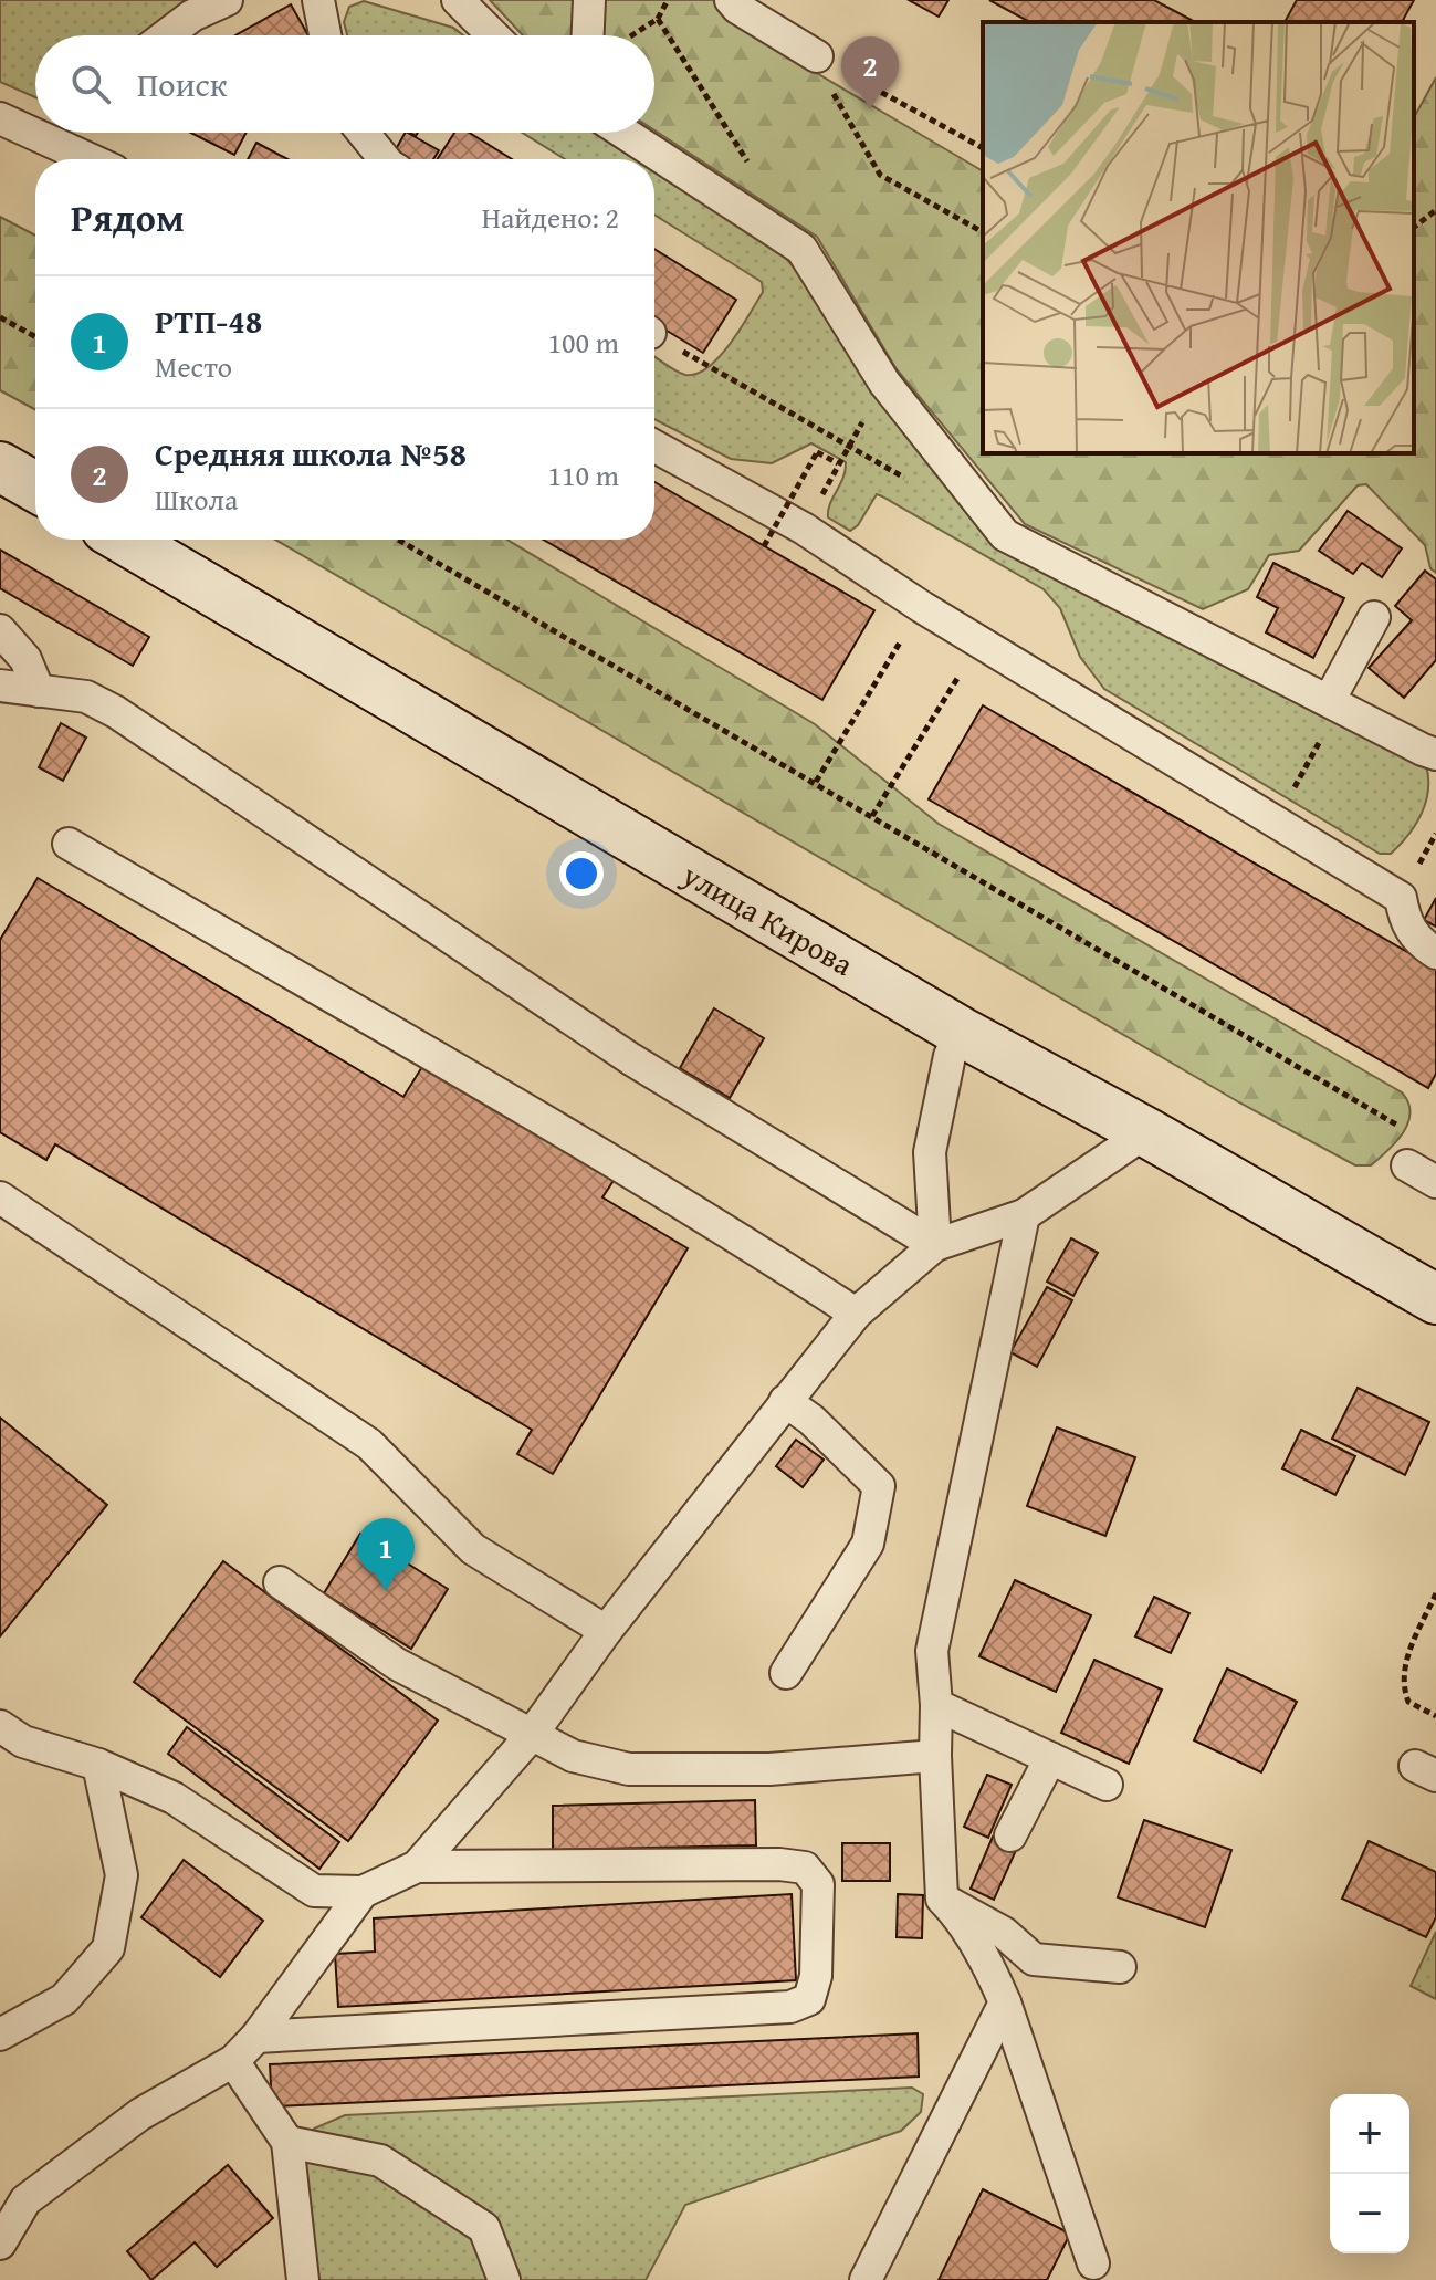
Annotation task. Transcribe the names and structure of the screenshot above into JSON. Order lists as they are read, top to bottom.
{
  "streets": {
    "street": ["улица Кирова"]
  },
  "page": {
    "search": "Поиск",
    "pins": ["2", "1"],
    "heading": ["Рядом", "Найдено: 2"],
    "list": [
      {
        "mark": "1",
        "name": "РТП-48",
        "note": "Место",
        "value": "100 m"
      },
      {
        "mark": "2",
        "name": "Средняя школа №58",
        "note": "Школа",
        "value": "110 m"
      }
    ],
    "map_buttons": ["+", "−"]
  }
}
